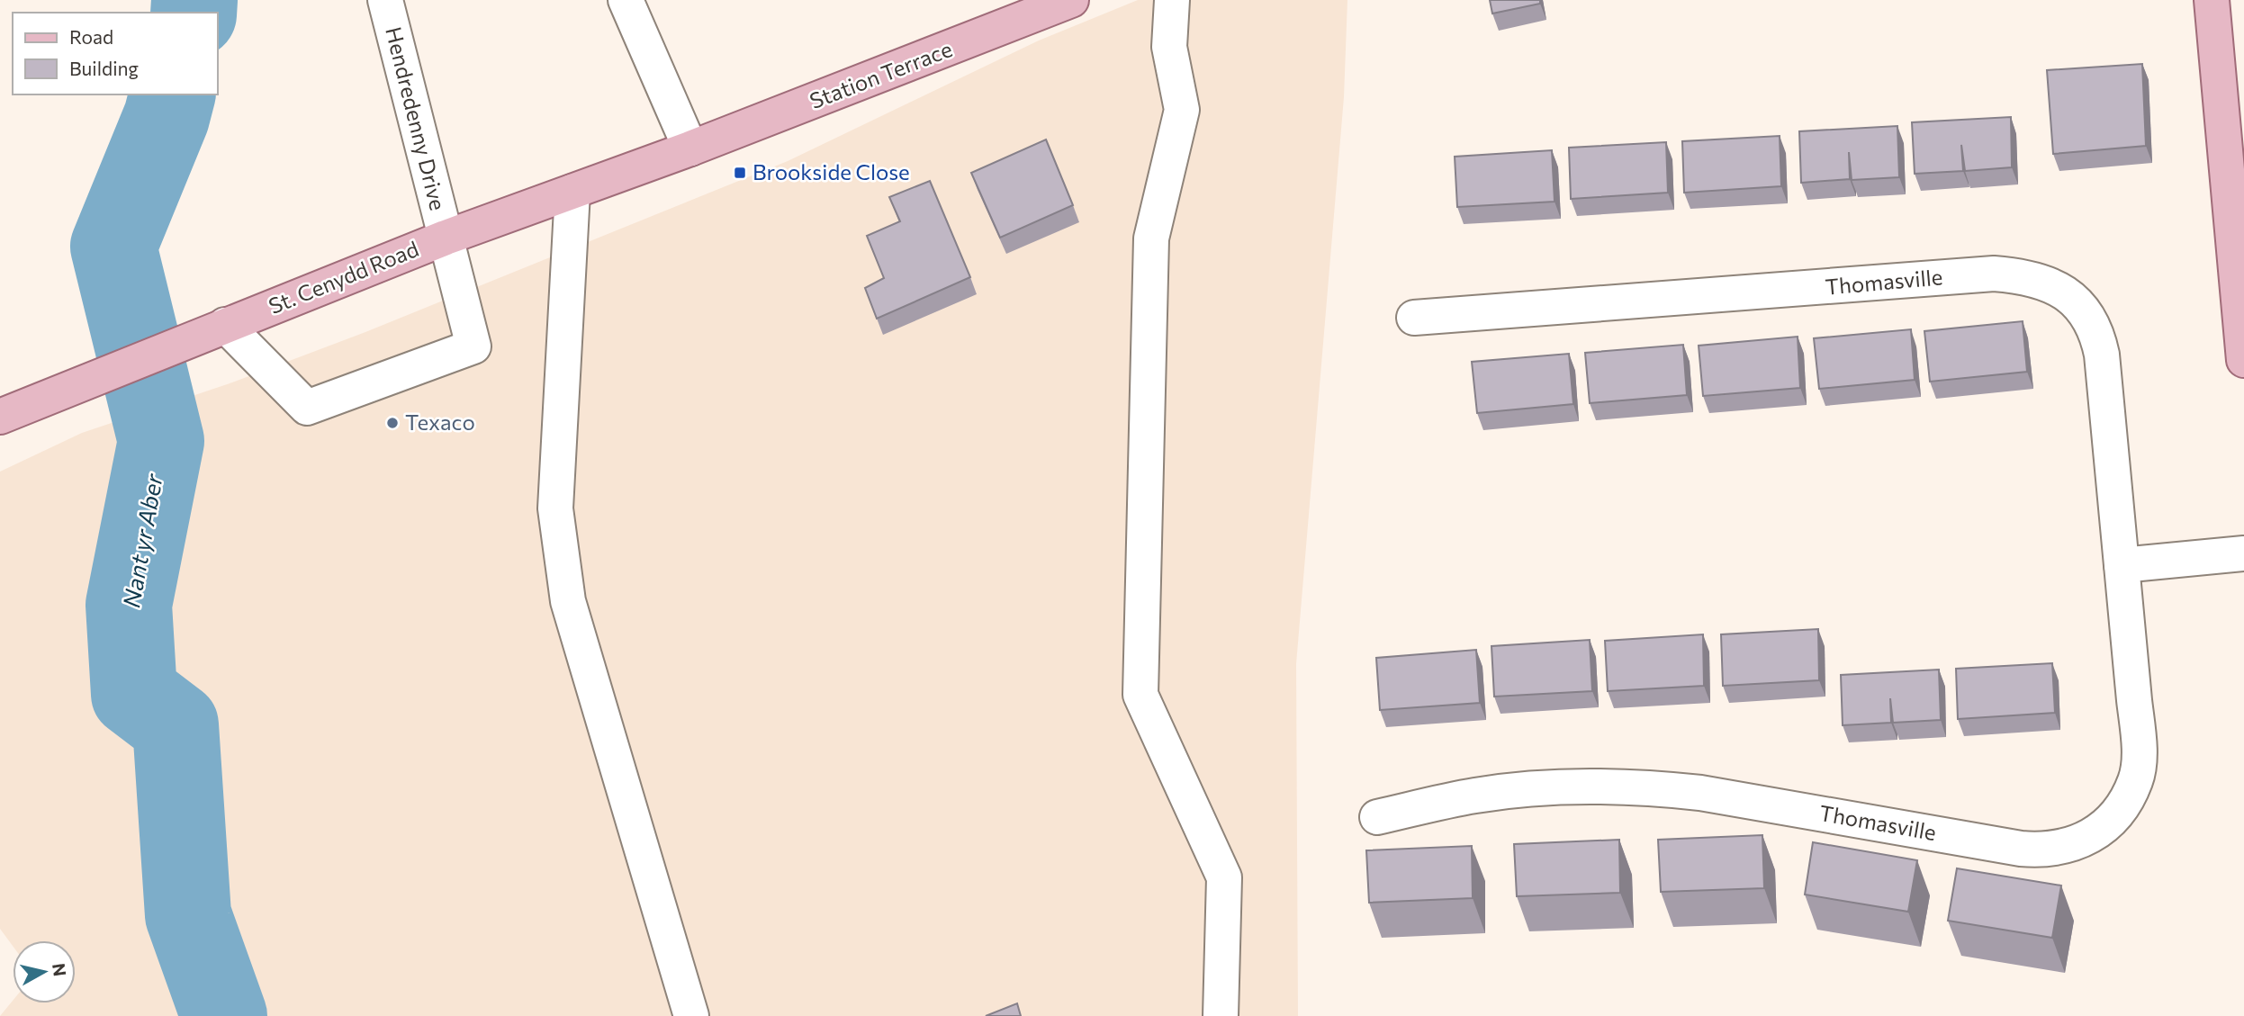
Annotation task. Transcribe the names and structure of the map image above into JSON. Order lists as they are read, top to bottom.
{
  "streets": {
    "main road": ["Station Terrace", "St. Cenydd Road"],
    "street": ["Hendredenny Drive", "Thomasville"]
  },
  "crossings": [
    ["Station Terrace", "St. Cenydd Road"],
    ["Hendredenny Drive", "St. Cenydd Road"]
  ],
  "water": ["Nant yr Aber"],
  "places": {
    "transit": ["Brookside Close"],
    "other": ["Texaco"]
  },
  "legend": ["Road", "Building"],
  "north": "right"
}
